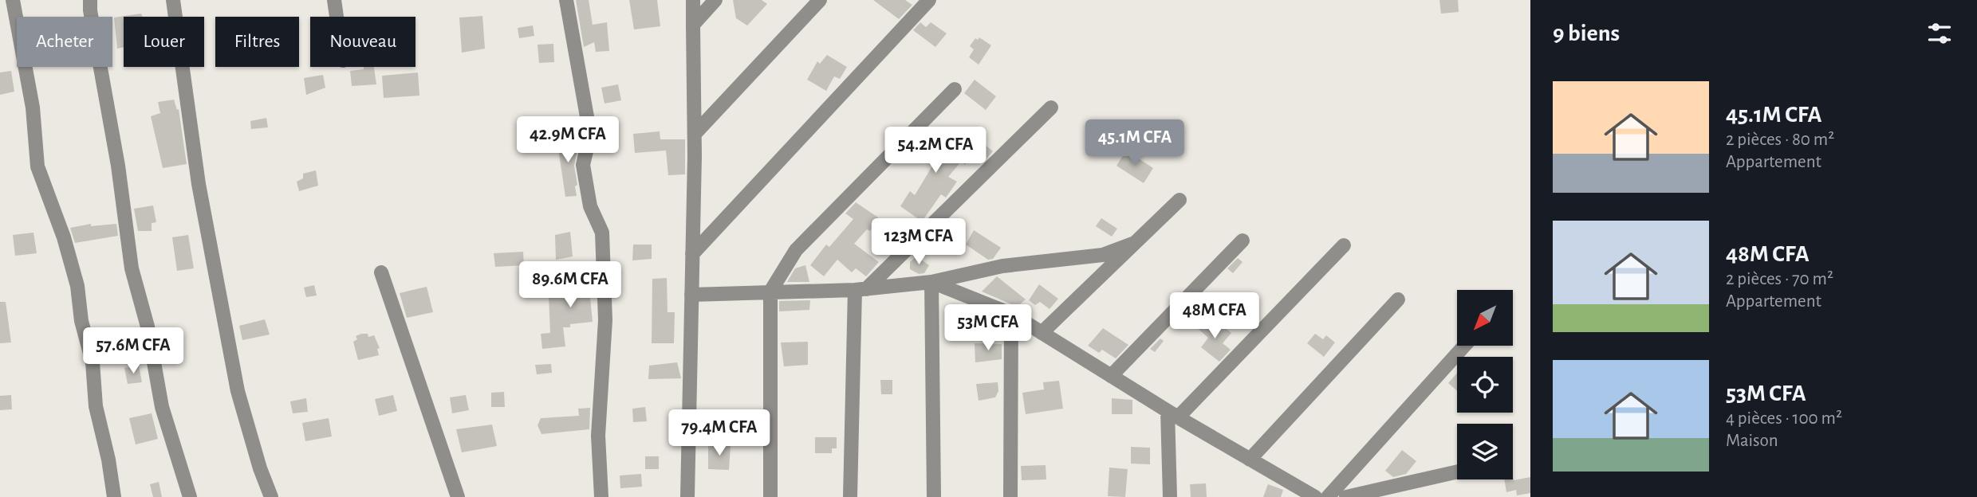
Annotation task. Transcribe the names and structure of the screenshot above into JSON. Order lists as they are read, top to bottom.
{
  "north": "bottom left",
  "page": {
    "heading": "9 biens",
    "chip": [
      "Acheter",
      "Louer",
      "Filtres",
      "Nouveau"
    ],
    "list": [
      {
        "name": "45.1M CFA",
        "note": "2 pièces · 80 m² · Appartement"
      },
      {
        "name": "48M CFA",
        "note": "2 pièces · 70 m² · Appartement"
      },
      {
        "name": "53M CFA",
        "note": "4 pièces · 100 m² · Maison"
      }
    ],
    "price": [
      "42.9M CFA",
      "45.1M CFA",
      "54.2M CFA",
      "123M CFA",
      "89.6M CFA",
      "48M CFA",
      "53M CFA",
      "57.6M CFA",
      "79.4M CFA"
    ]
  }
}
